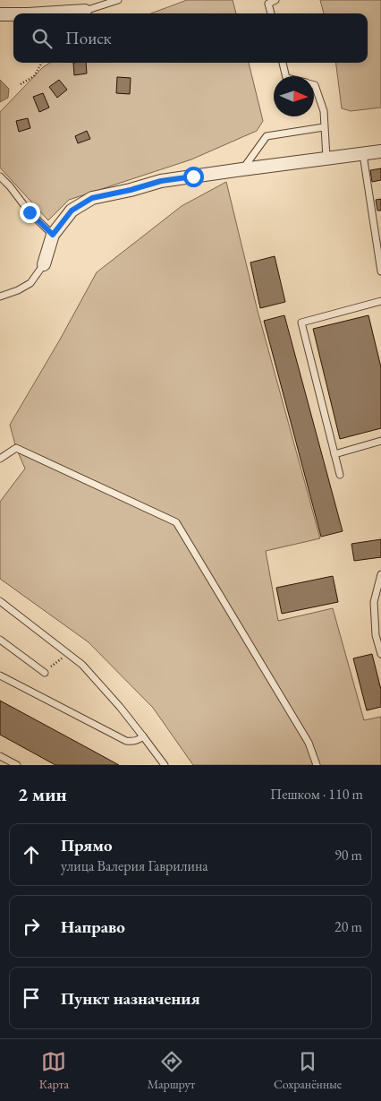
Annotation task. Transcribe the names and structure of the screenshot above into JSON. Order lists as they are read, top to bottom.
{
  "north": "right",
  "page": {
    "search": "Поиск",
    "heading": ["2 мин", "Пешком · 110 m"],
    "list": [
      ["Прямо", "улица Валерия Гаврилина", "90 m"],
      ["Направо", "20 m"],
      "Пункт назначения"
    ],
    "nav": ["Карта", "Маршрут", "Сохранённые"]
  }
}
